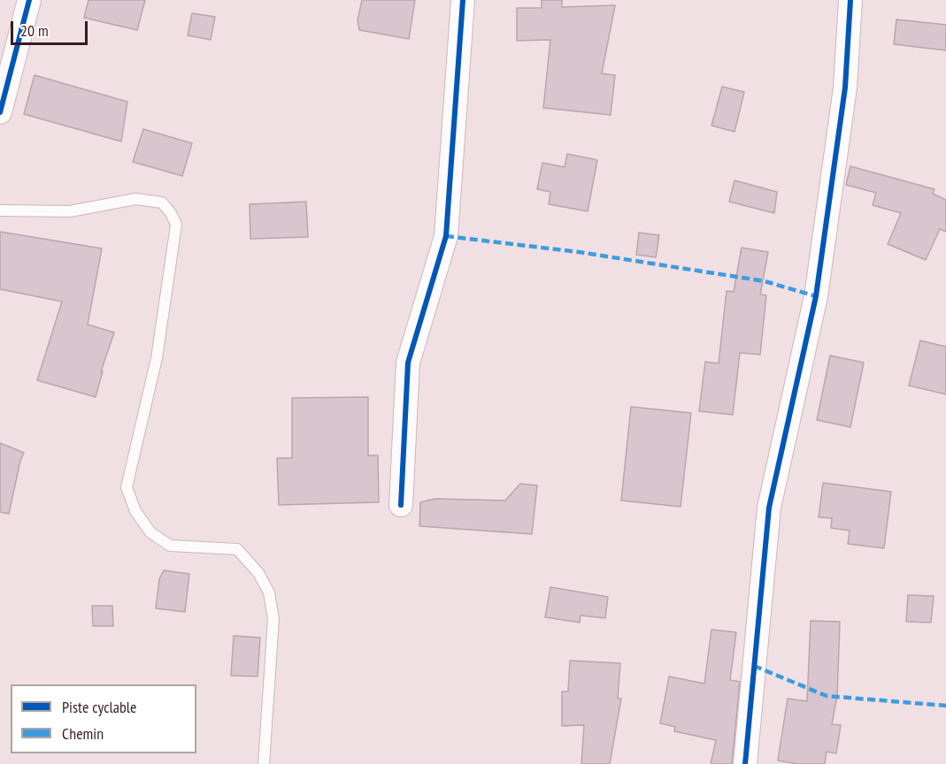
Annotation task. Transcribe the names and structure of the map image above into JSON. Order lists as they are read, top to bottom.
{
  "legend": ["Piste cyclable", "Chemin"],
  "scale_bar": "20 m"
}
